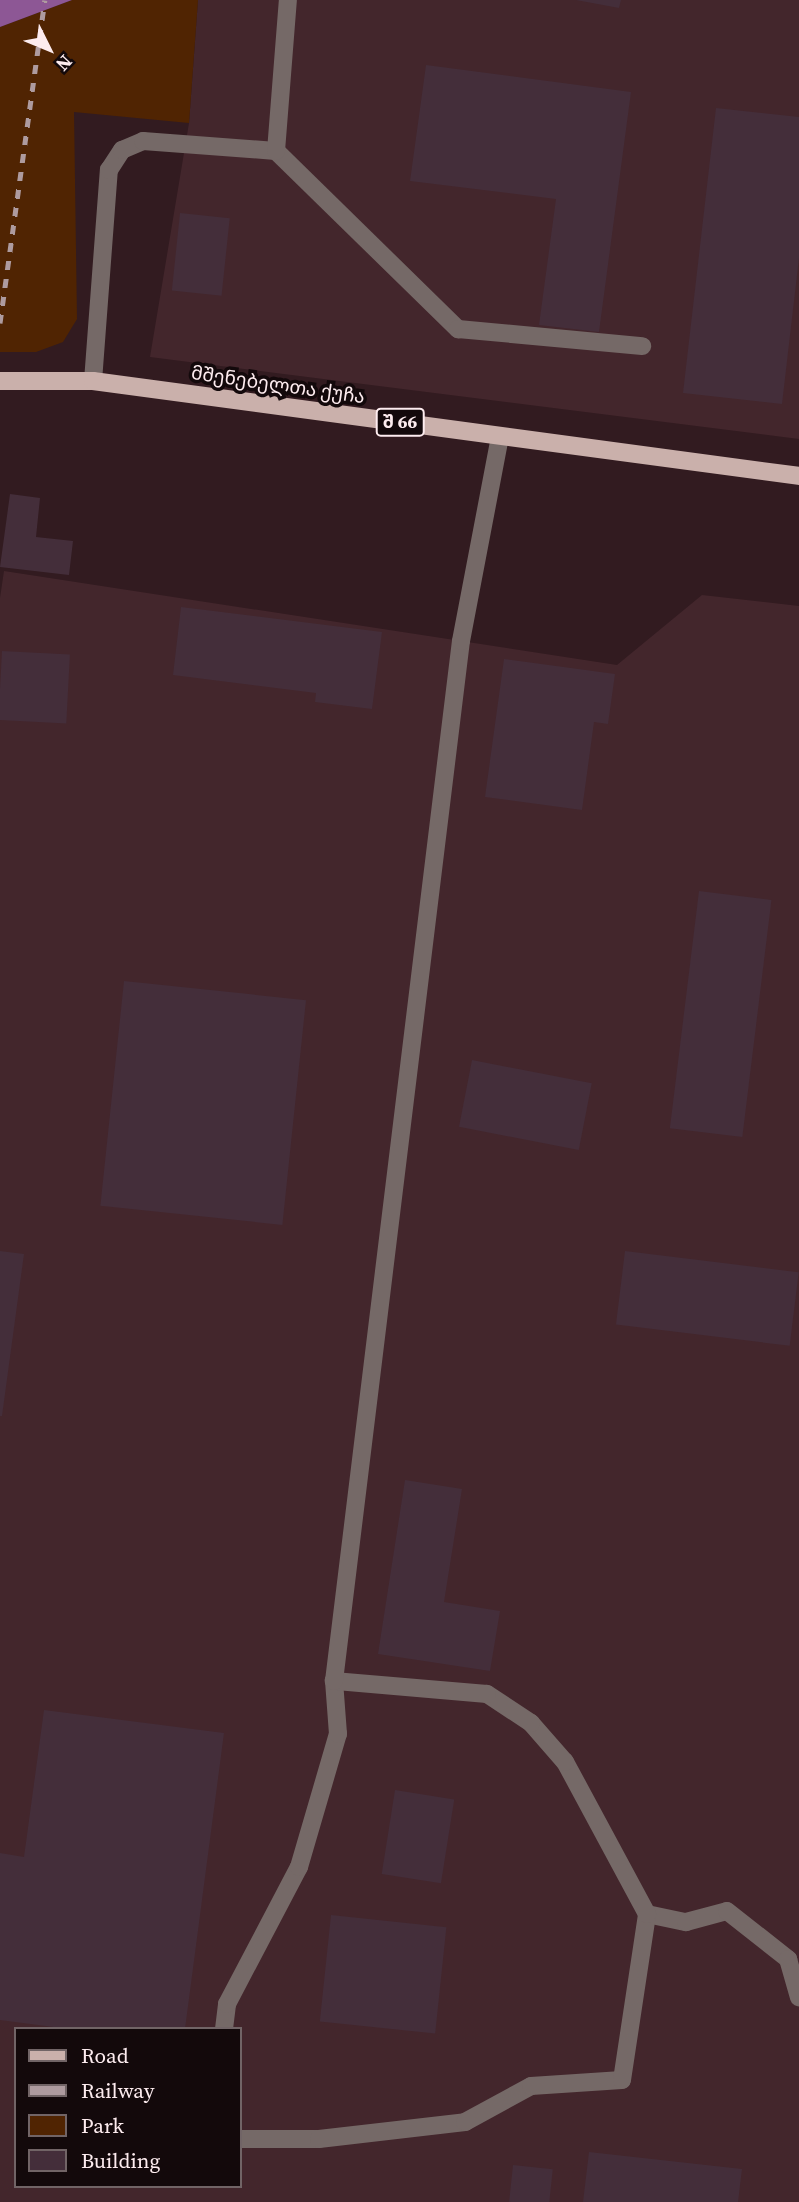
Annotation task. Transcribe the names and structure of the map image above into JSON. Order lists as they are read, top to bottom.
{
  "streets": {
    "main road": ["მშენებელთა ქუჩა", "შ 66"]
  },
  "legend": [
    "Road",
    "Railway",
    "Park",
    "Building"
  ],
  "north": "bottom right"
}
